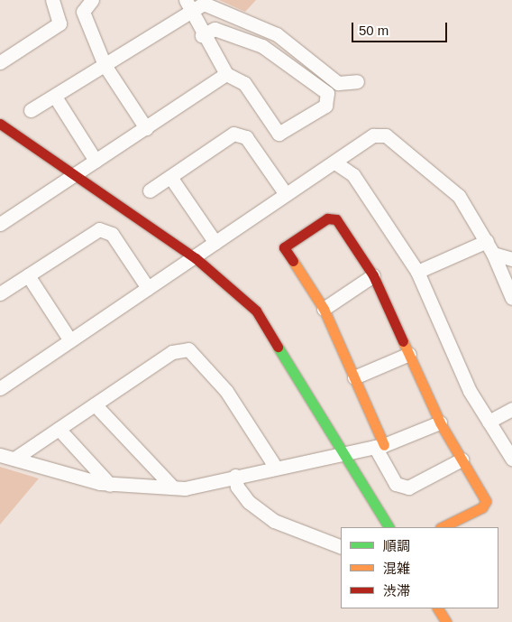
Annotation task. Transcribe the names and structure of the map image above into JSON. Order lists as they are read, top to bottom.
{
  "legend": ["順調", "混雑", "渋滞"],
  "scale_bar": "50 m"
}
